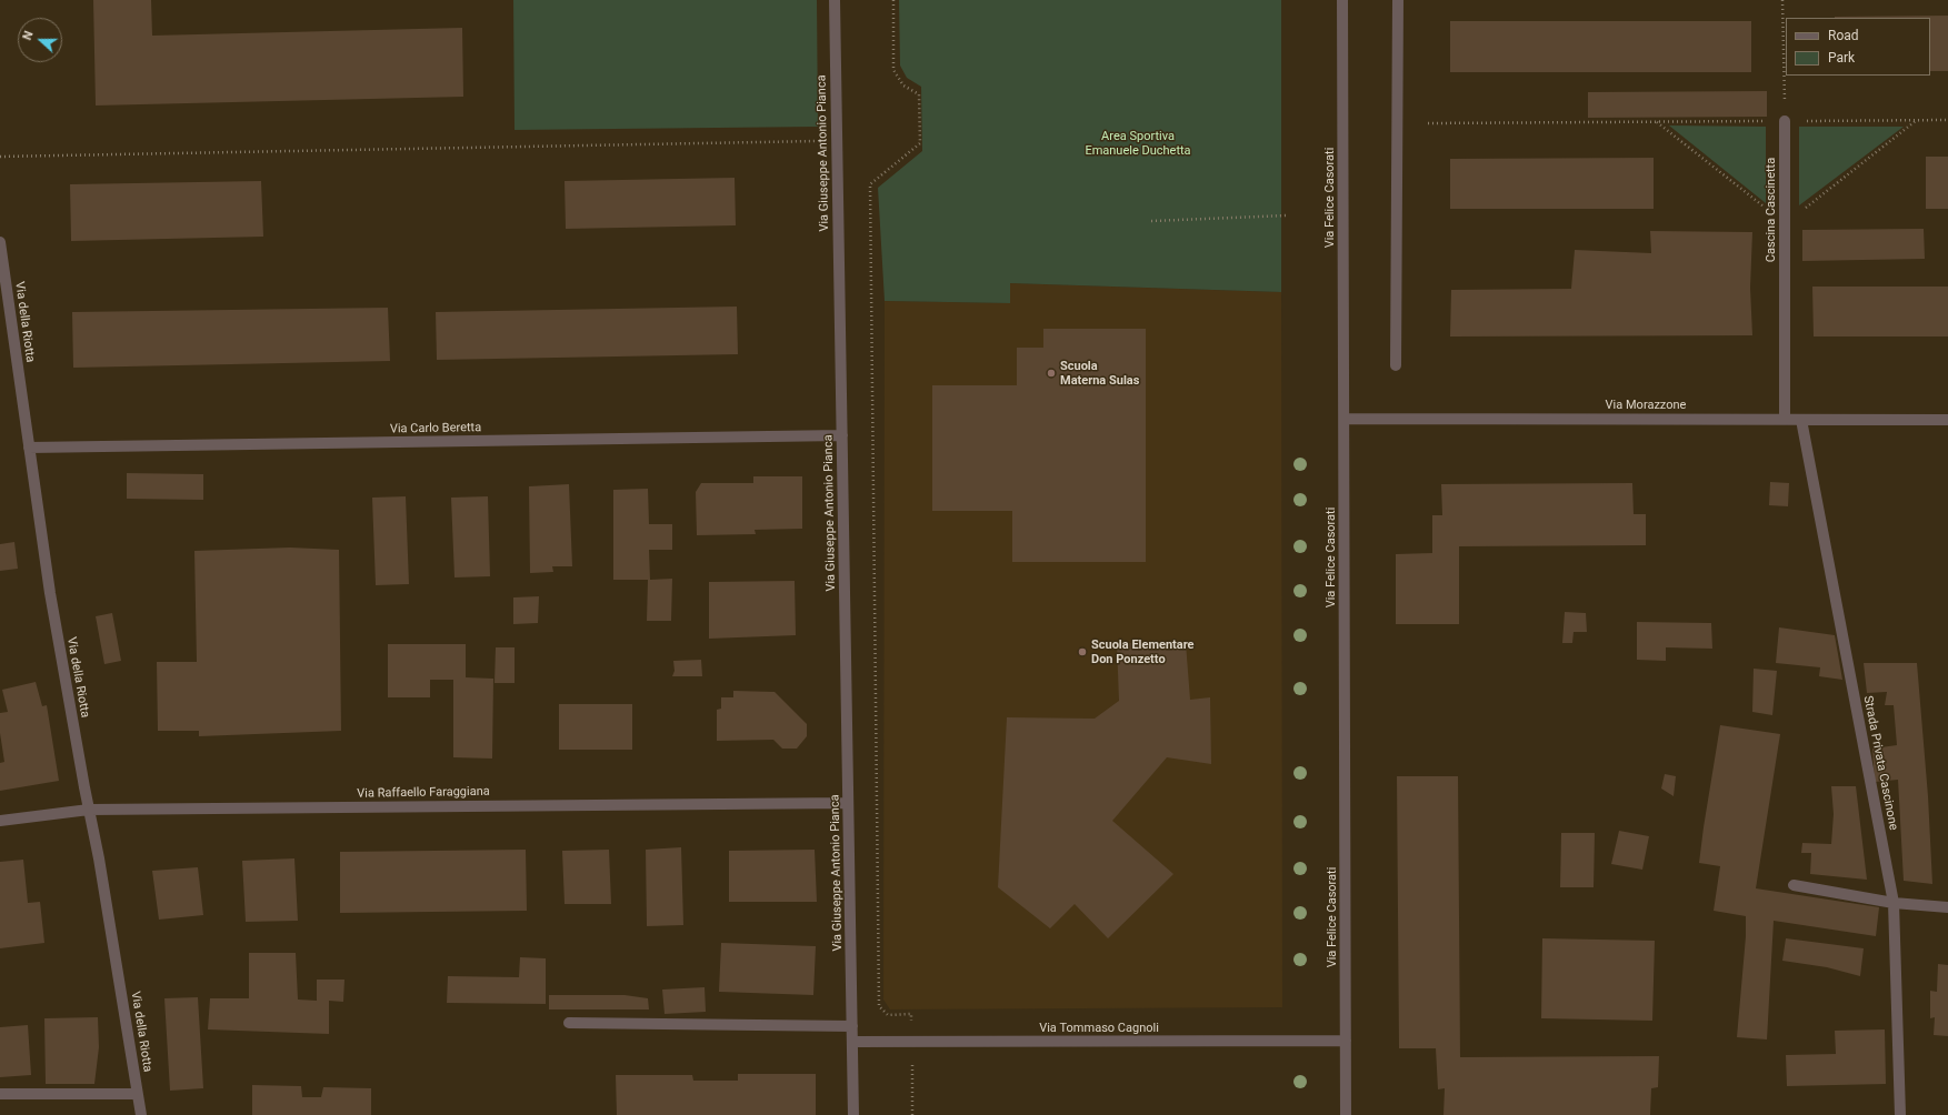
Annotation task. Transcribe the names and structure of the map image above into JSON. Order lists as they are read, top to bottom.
{
  "streets": {
    "street": [
      "Via Giuseppe Antonio Pianca",
      "Via Felice Casorati",
      "Cascina Cascinetta",
      "Via della Riotta",
      "Via Morazzone",
      "Via Carlo Beretta",
      "Strada Privata Cascinone",
      "Via Raffaello Faraggiana",
      "Via Tommaso Cagnoli"
    ]
  },
  "crossings": [
    ["Via Giuseppe Antonio Pianca", "Via Carlo Beretta"],
    ["Via Giuseppe Antonio Pianca", "Via Raffaello Faraggiana"],
    ["Via Giuseppe Antonio Pianca", "Via Tommaso Cagnoli"],
    ["Via Felice Casorati", "Via Morazzone"],
    ["Via Felice Casorati", "Via Tommaso Cagnoli"],
    ["Cascina Cascinetta", "Via Morazzone"],
    ["Via della Riotta", "Via Carlo Beretta"],
    ["Via della Riotta", "Via Raffaello Faraggiana"],
    ["Via Morazzone", "Strada Privata Cascinone"]
  ],
  "parks": ["Area Sportiva Emanuele Duchetta"],
  "places": ["Scuola Materna Sulas", "Scuola Elementare Don Ponzetto"],
  "legend": ["Road", "Park"],
  "north": "left"
}
